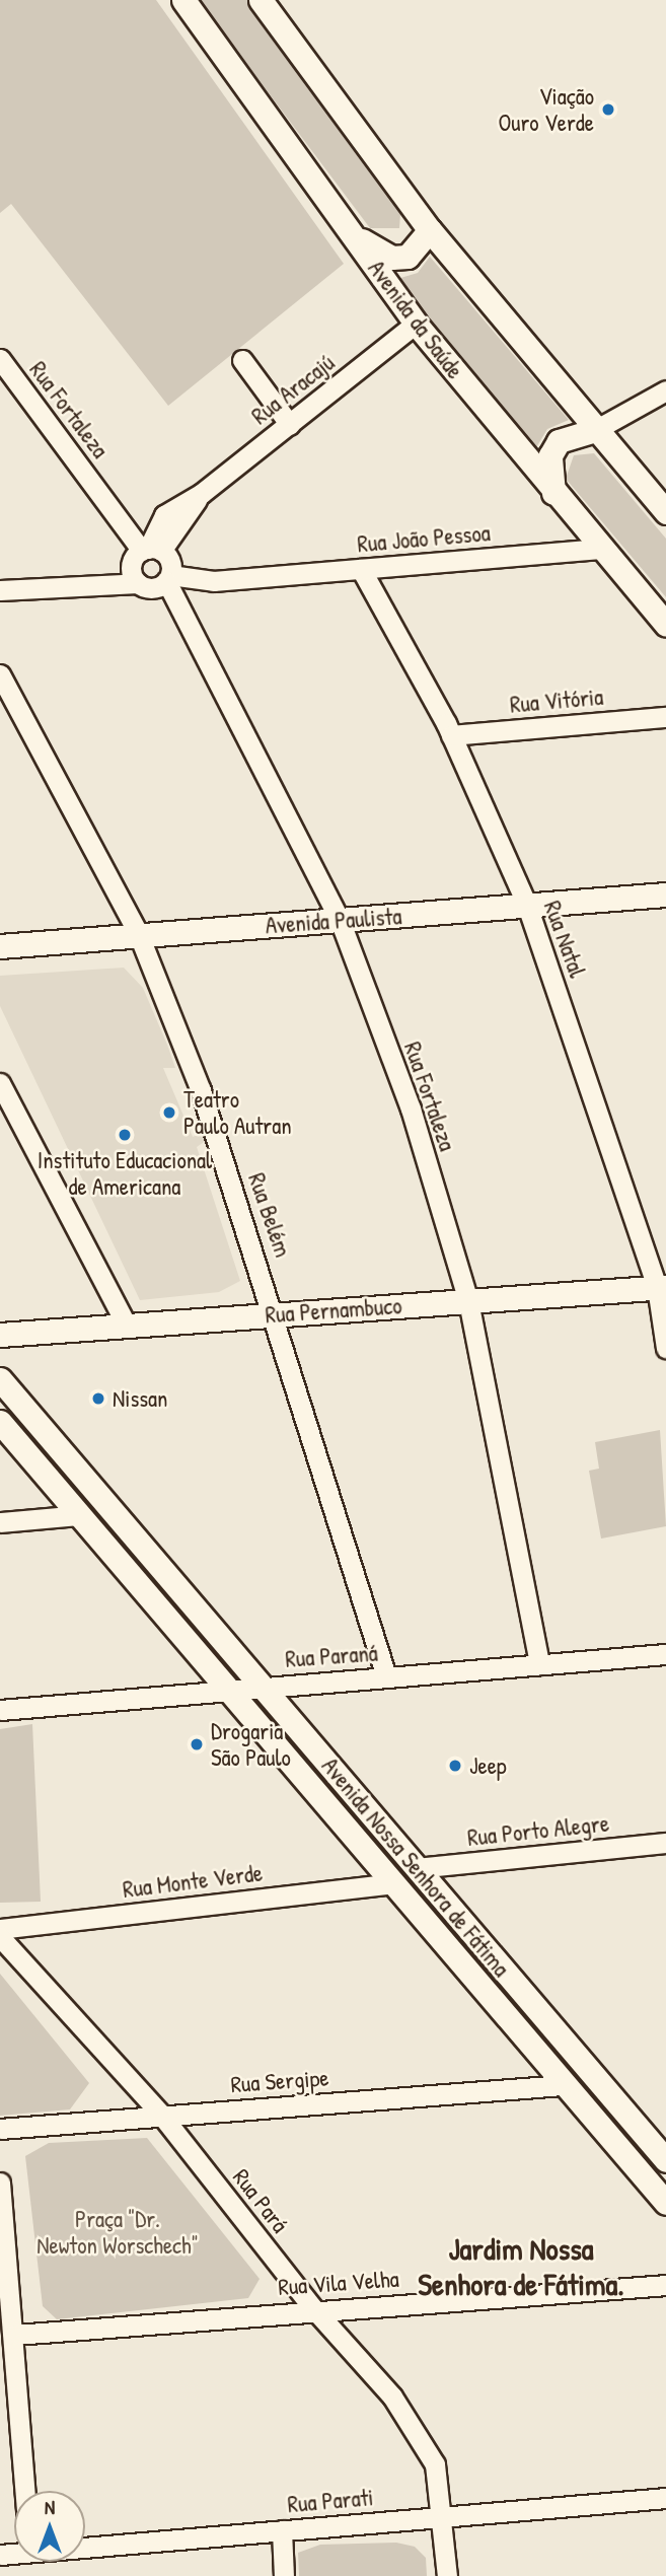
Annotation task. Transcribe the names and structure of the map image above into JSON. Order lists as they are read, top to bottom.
{
  "streets": {
    "main road": [
      "Avenida da Saúde",
      "Avenida Paulista",
      "Rua Pernambuco",
      "Avenida Nossa Senhora de Fátima"
    ],
    "street": [
      "Rua Aracajú",
      "Rua Fortaleza",
      "Rua João Pessoa",
      "Rua Vitória",
      "Rua Natal",
      "Rua Belém",
      "Rua Paraná",
      "Rua Porto Alegre",
      "Rua Monte Verde",
      "Rua Sergipe",
      "Rua Pará",
      "Rua Vila Velha",
      "Rua Parati"
    ]
  },
  "crossings": [
    ["Avenida da Saúde", "Rua Aracajú"],
    ["Avenida da Saúde", "Rua João Pessoa"],
    ["Rua Aracajú", "Rua Fortaleza"],
    ["Rua Aracajú", "Rua João Pessoa"],
    ["Rua Fortaleza", "Rua João Pessoa"],
    ["Rua Fortaleza", "Avenida Paulista"],
    ["Rua Fortaleza", "Rua Pernambuco"],
    ["Rua Fortaleza", "Rua Paraná"],
    ["Rua João Pessoa", "Rua Natal"],
    ["Rua Vitória", "Rua Natal"],
    ["Avenida Paulista", "Rua Natal"],
    ["Avenida Paulista", "Rua Belém"],
    ["Rua Natal", "Rua Pernambuco"],
    ["Rua Belém", "Rua Pernambuco"],
    ["Rua Belém", "Rua Paraná"],
    ["Rua Paraná", "Avenida Nossa Senhora de Fátima"],
    ["Rua Porto Alegre", "Avenida Nossa Senhora de Fátima"],
    ["Avenida Nossa Senhora de Fátima", "Rua Monte Verde"],
    ["Avenida Nossa Senhora de Fátima", "Rua Sergipe"],
    ["Rua Sergipe", "Rua Pará"],
    ["Rua Pará", "Rua Vila Velha"],
    ["Rua Pará", "Rua Parati"]
  ],
  "districts": ["Jardim Nossa Senhora de Fátima."],
  "parks": ["Praça \"Dr. Newton Worschech\""],
  "places": [
    "Viação Ouro Verde",
    "Teatro Paulo Autran",
    "Instituto Educacional de Americana",
    "Nissan",
    "Drogaria São Paulo",
    "Jeep"
  ],
  "north": "top"
}
